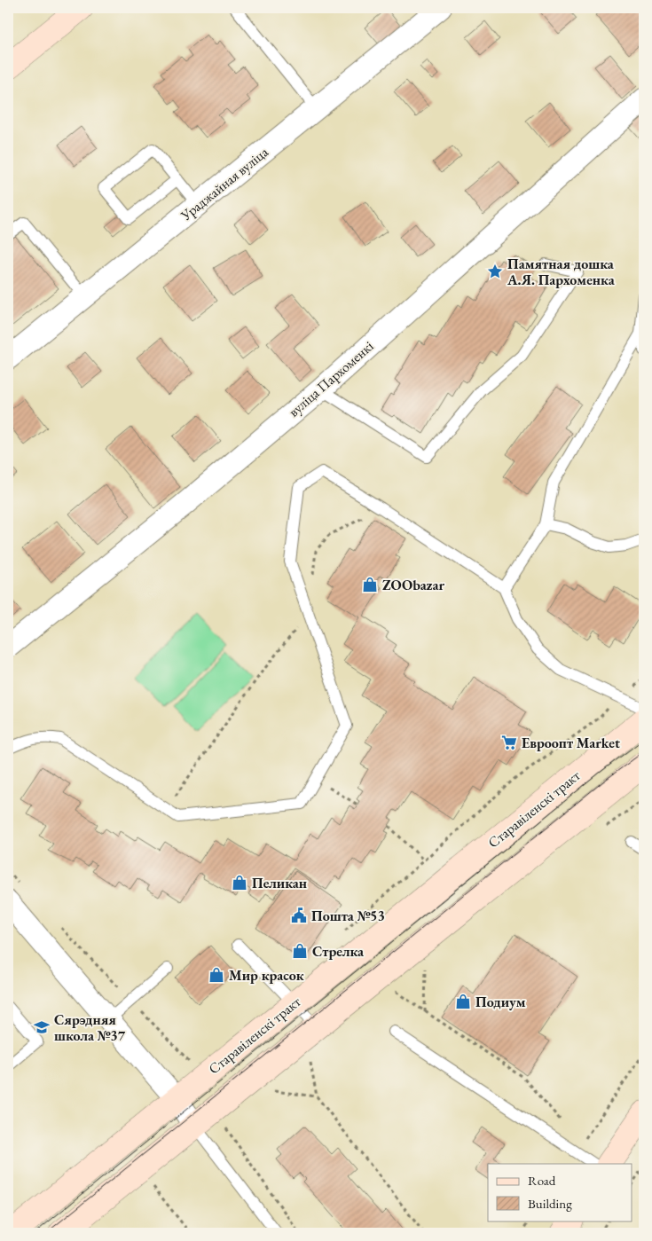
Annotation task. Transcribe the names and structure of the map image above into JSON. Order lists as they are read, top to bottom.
{
  "streets": {
    "street": ["Ураджайная вуліца", "вуліца Пархоменкі", "Старавіленскі тракт"]
  },
  "places": {
    "place": ["Памятная дошка А.Я. Пархоменка"],
    "shop": [
      "ZOObazar",
      "Пеликан",
      "Стрелка",
      "Мир красок",
      "Подиум"
    ],
    "supermarket": ["Евроопт Market"],
    "public building": ["Пошта №53"],
    "school or university": ["Сярэдняя школа №37"]
  },
  "legend": ["Road", "Building"]
}
